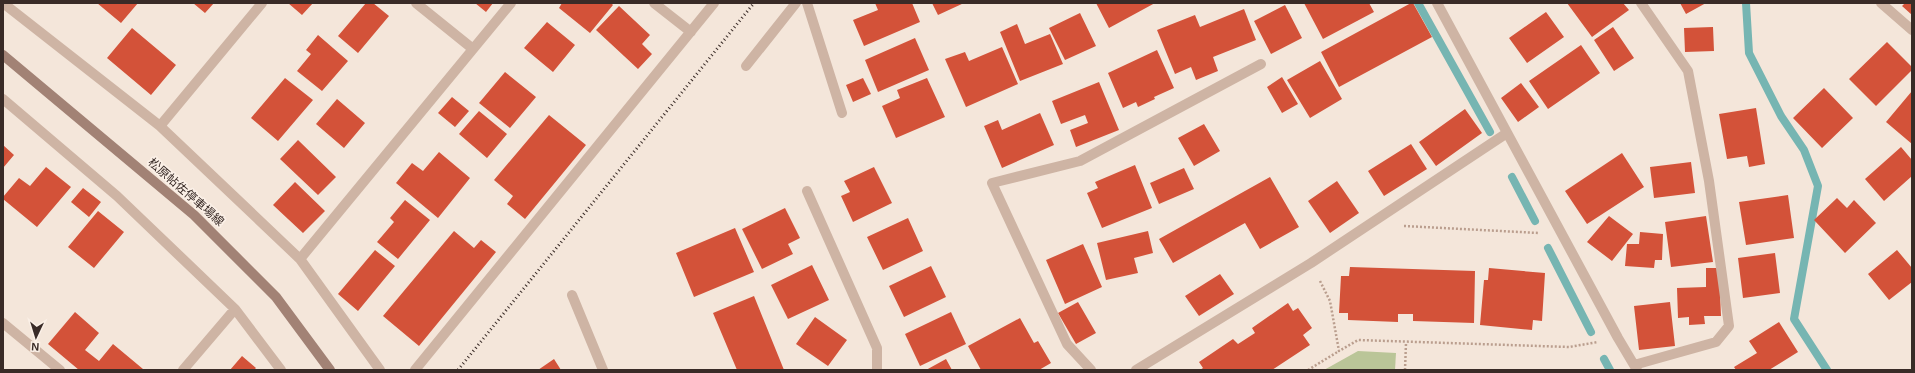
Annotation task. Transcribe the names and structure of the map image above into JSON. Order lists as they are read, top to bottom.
{
  "streets": {
    "main road": ["松原帖佐停車場線"]
  },
  "north": "bottom"
}
